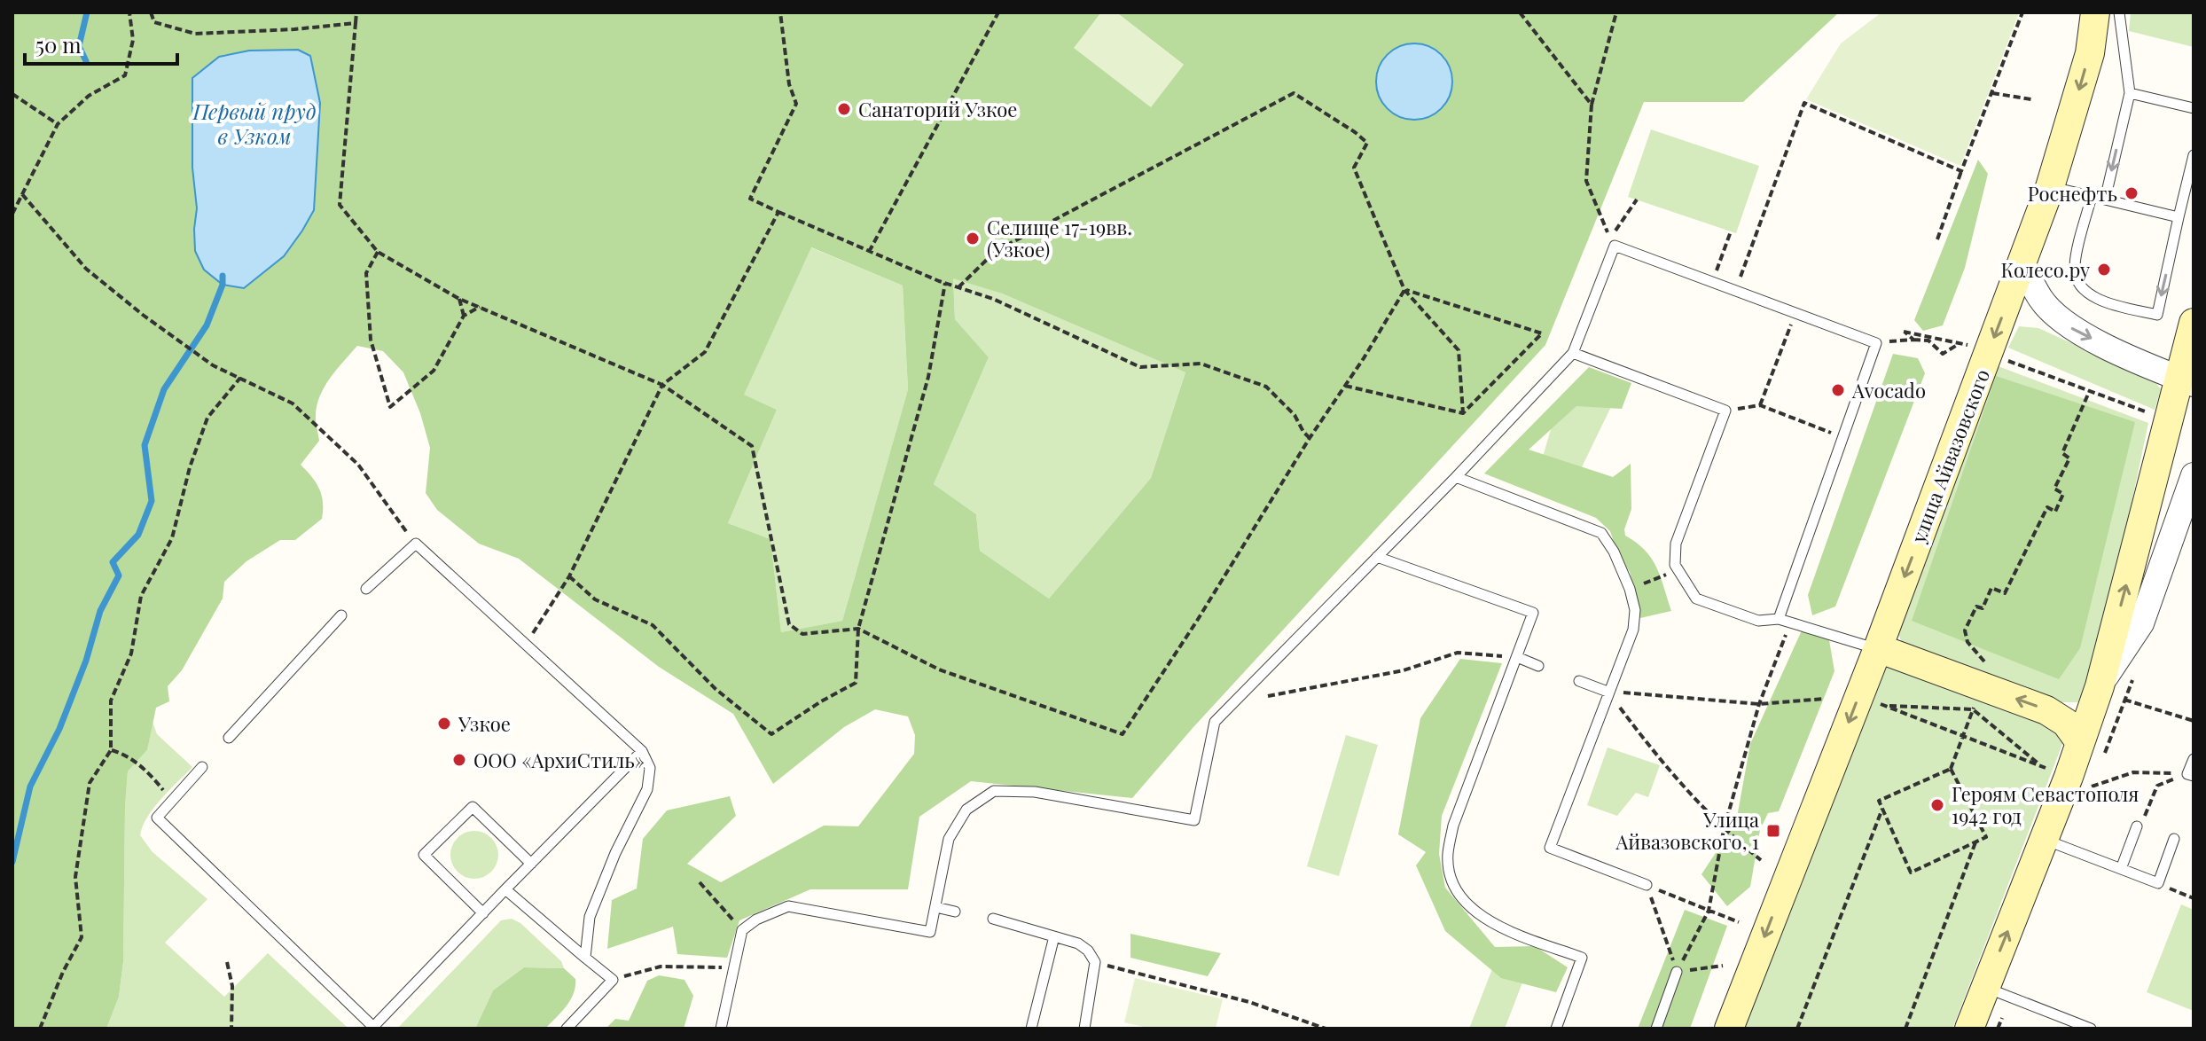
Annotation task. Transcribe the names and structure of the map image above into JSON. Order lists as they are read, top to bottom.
{
  "streets": {
    "main road": ["улица Айвазовского"]
  },
  "water": ["Первый пруд в Узком"],
  "places": {
    "other": [
      "Санаторий Узкое",
      "Роснефть",
      "Селище 17-19вв. (Узкое)",
      "Колесо.ру",
      "Avocado",
      "Узкое",
      "ООО «АрхиСтиль»",
      "Героям Севастополя 1942 год"
    ],
    "transit": ["Улица Айвазовского, 1"]
  },
  "scale_bar": "50 m"
}
